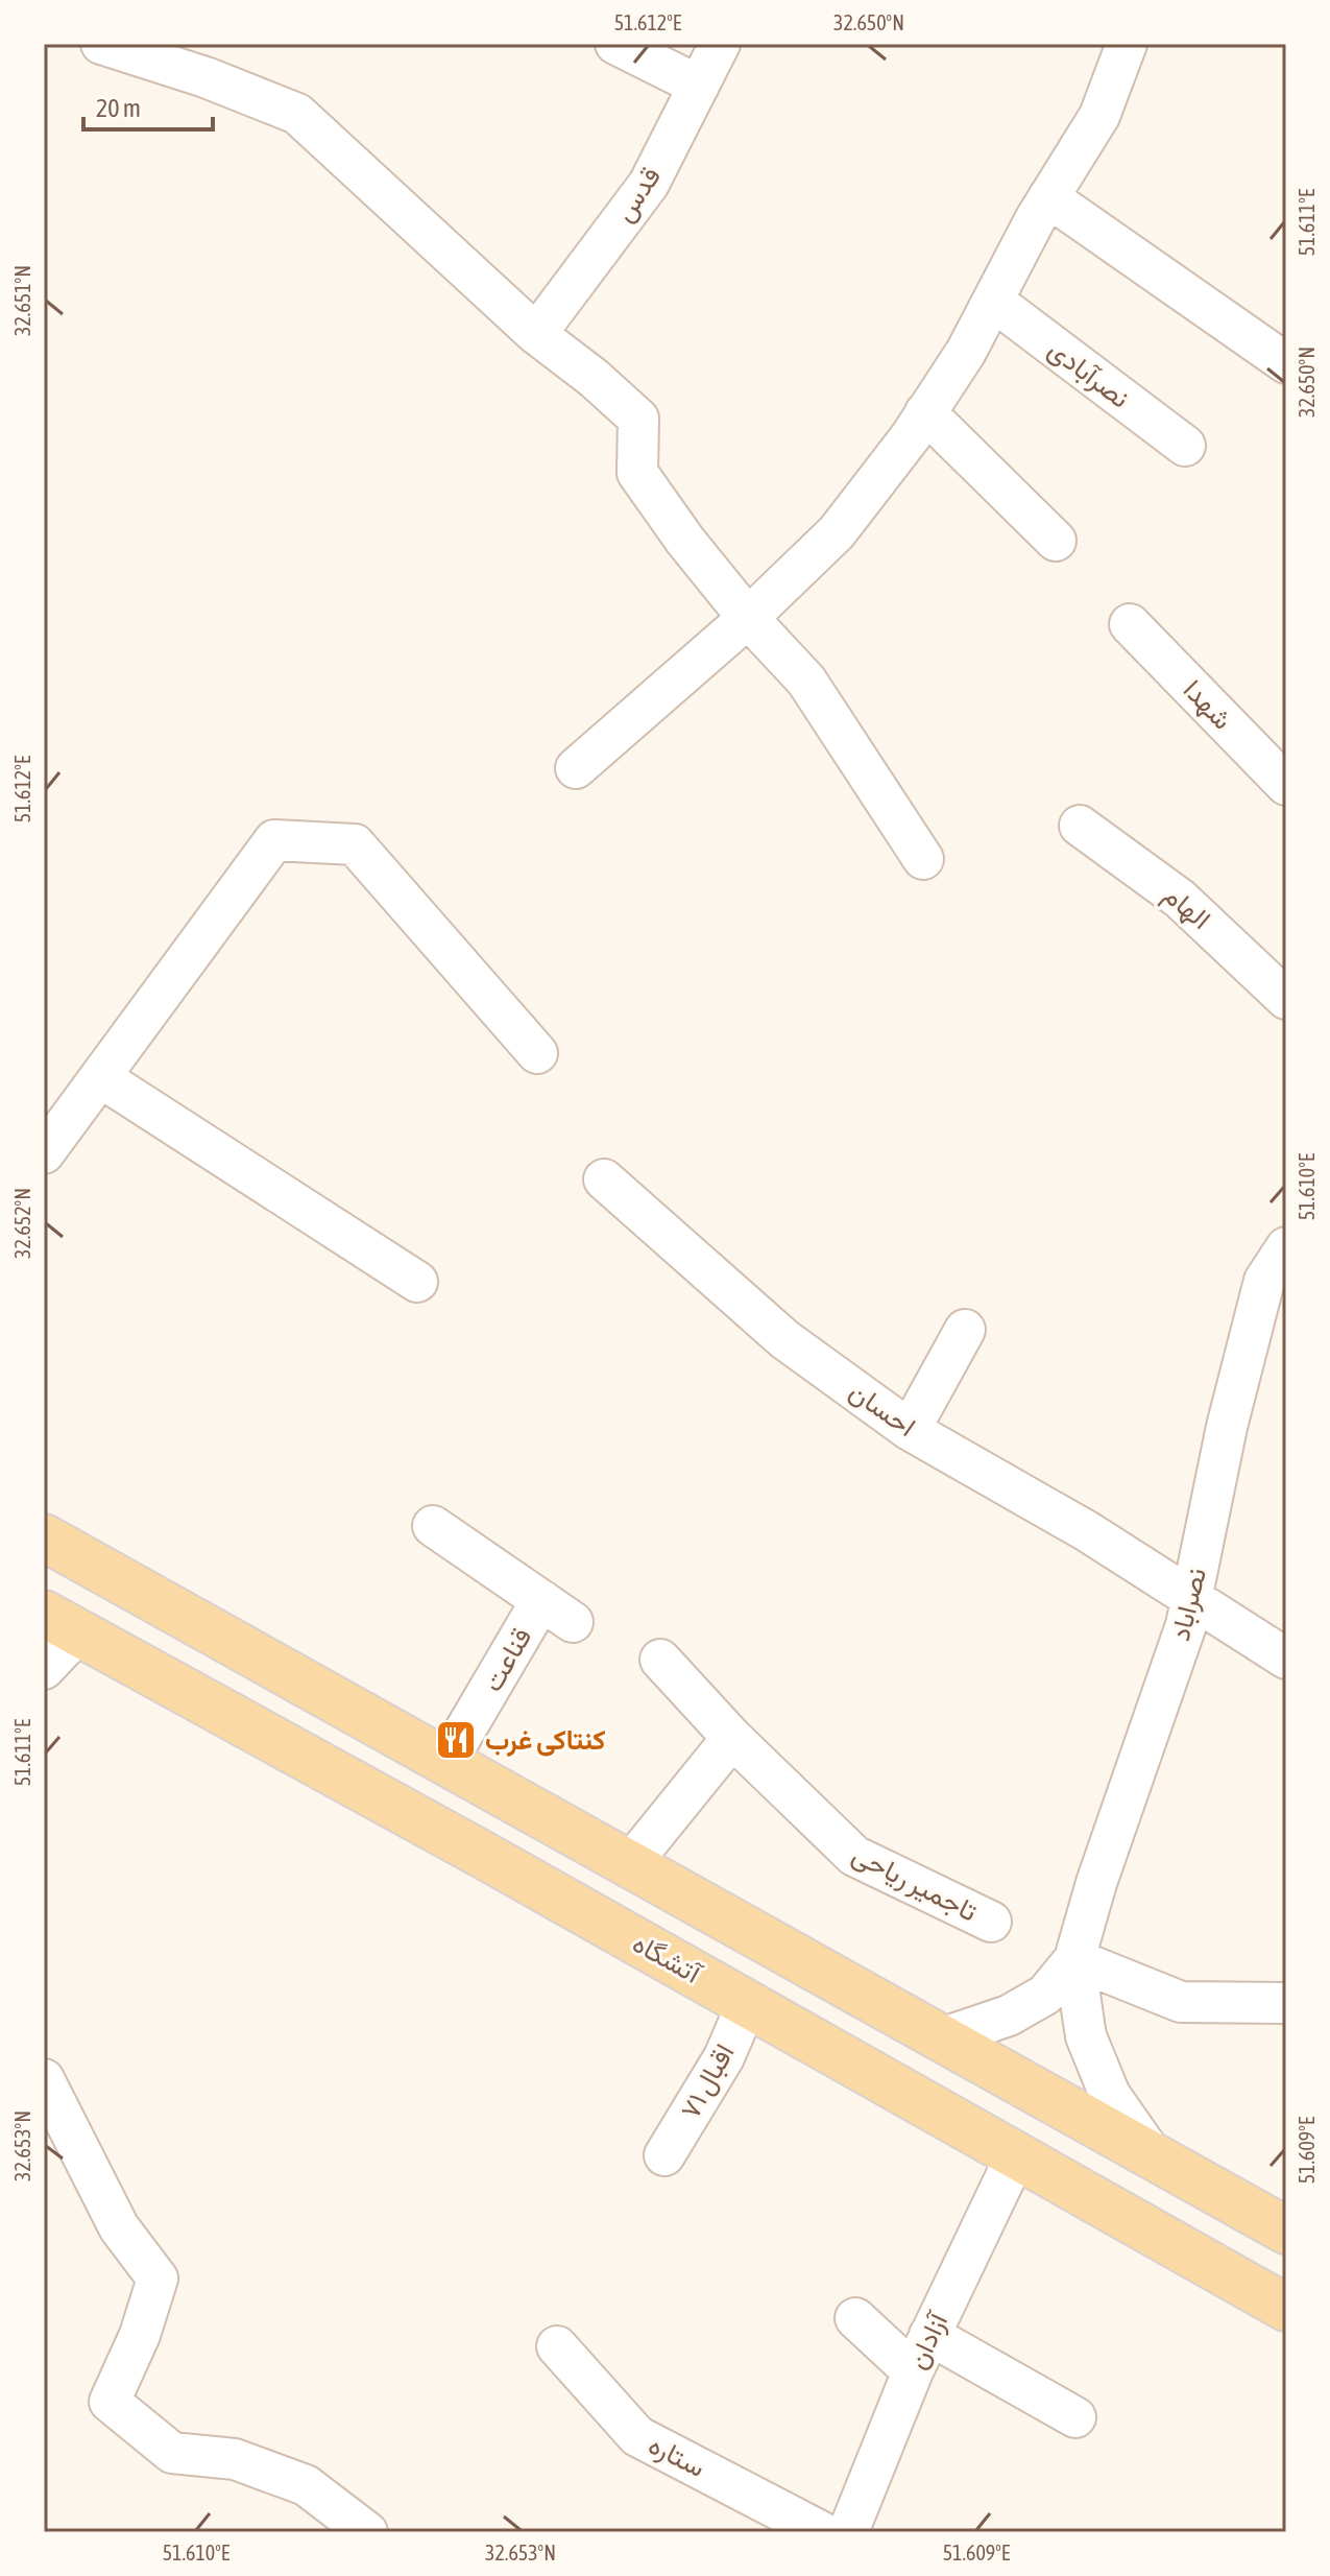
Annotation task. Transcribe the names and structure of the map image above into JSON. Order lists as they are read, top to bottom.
{
  "streets": {
    "main road": ["آتشگاه"],
    "street": [
      "قدس",
      "نصرآبادی",
      "شهدا",
      "الهام",
      "احسان",
      "نصراباد",
      "قناعت",
      "تاجمیر ریاحی",
      "۷۱ اقبال",
      "آزادان",
      "ستاره"
    ]
  },
  "crossings": [
    ["احسان", "نصراباد"],
    ["آتشگاه", "۷۱ اقبال"],
    ["آتشگاه", "آزادان"]
  ],
  "places": {
    "restaurant": ["کنتاکی غرب"]
  },
  "scale_bar": "20 m",
  "coordinates": [
    "51.612°E",
    "32.650°N",
    "51.611°E",
    "32.651°N",
    "51.610°E",
    "32.652°N",
    "32.653°N",
    "51.609°E"
  ]
}
